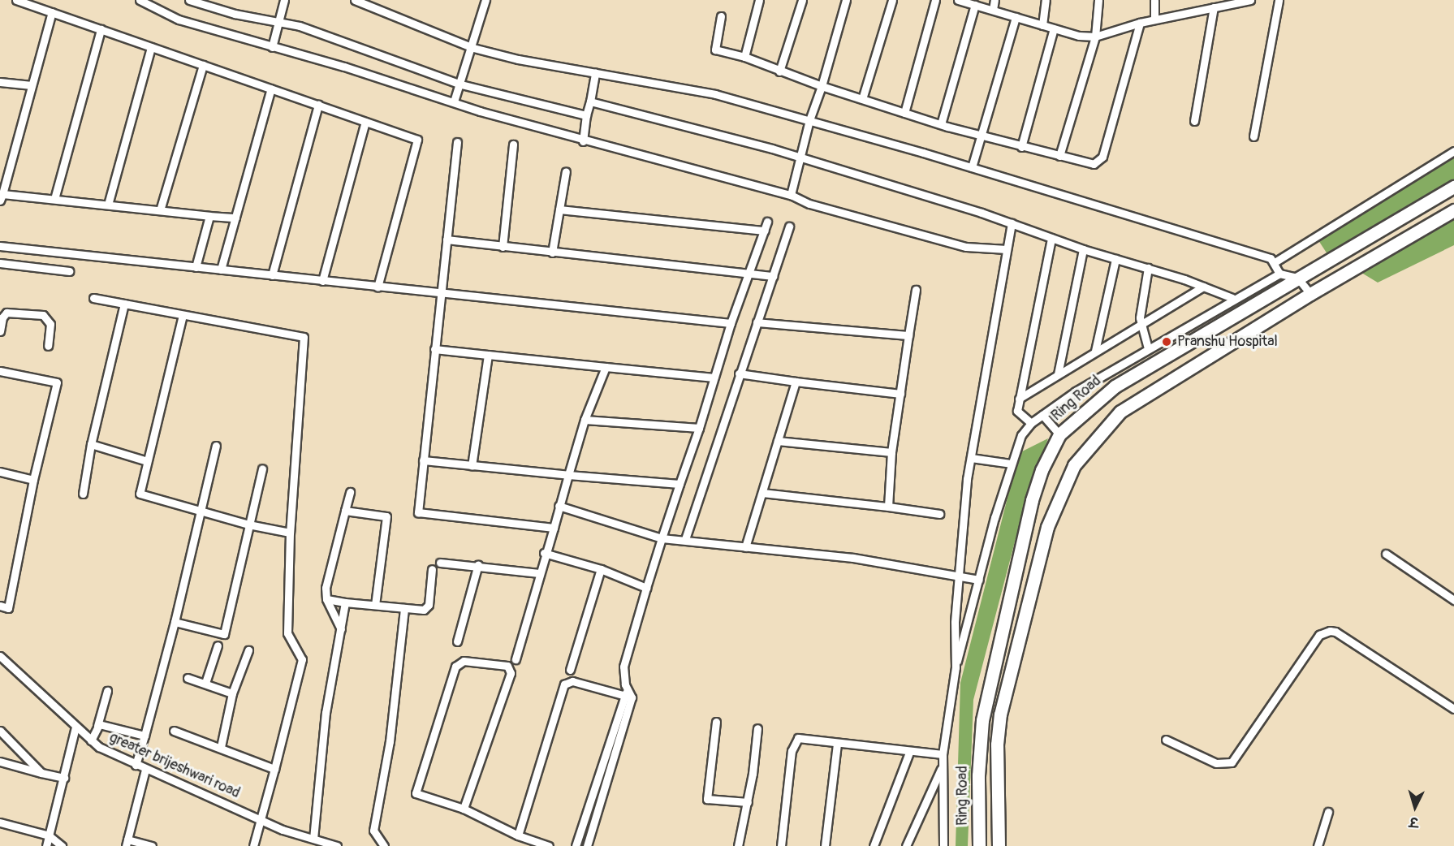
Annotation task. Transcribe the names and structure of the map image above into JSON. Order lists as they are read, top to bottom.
{
  "streets": {
    "main road": ["Ring Road"],
    "street": ["greater brijeshwari road"]
  },
  "places": ["Pranshu Hospital"],
  "north": "bottom"
}
